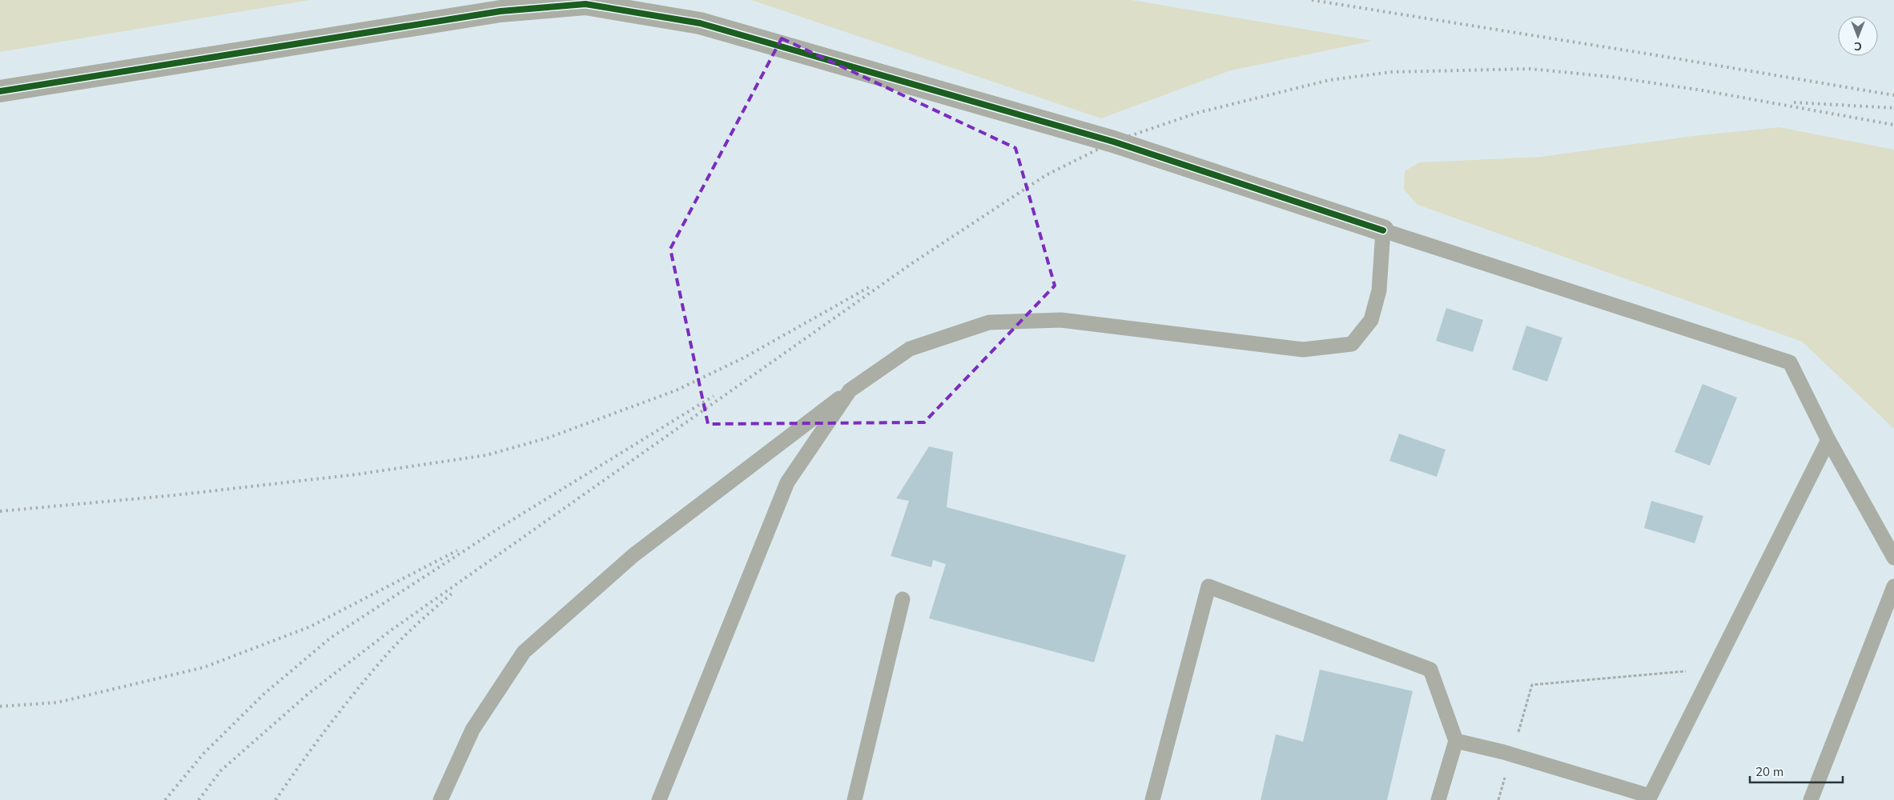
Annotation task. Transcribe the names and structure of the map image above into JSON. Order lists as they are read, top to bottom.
{
  "scale_bar": "20 m",
  "north": "bottom"
}
